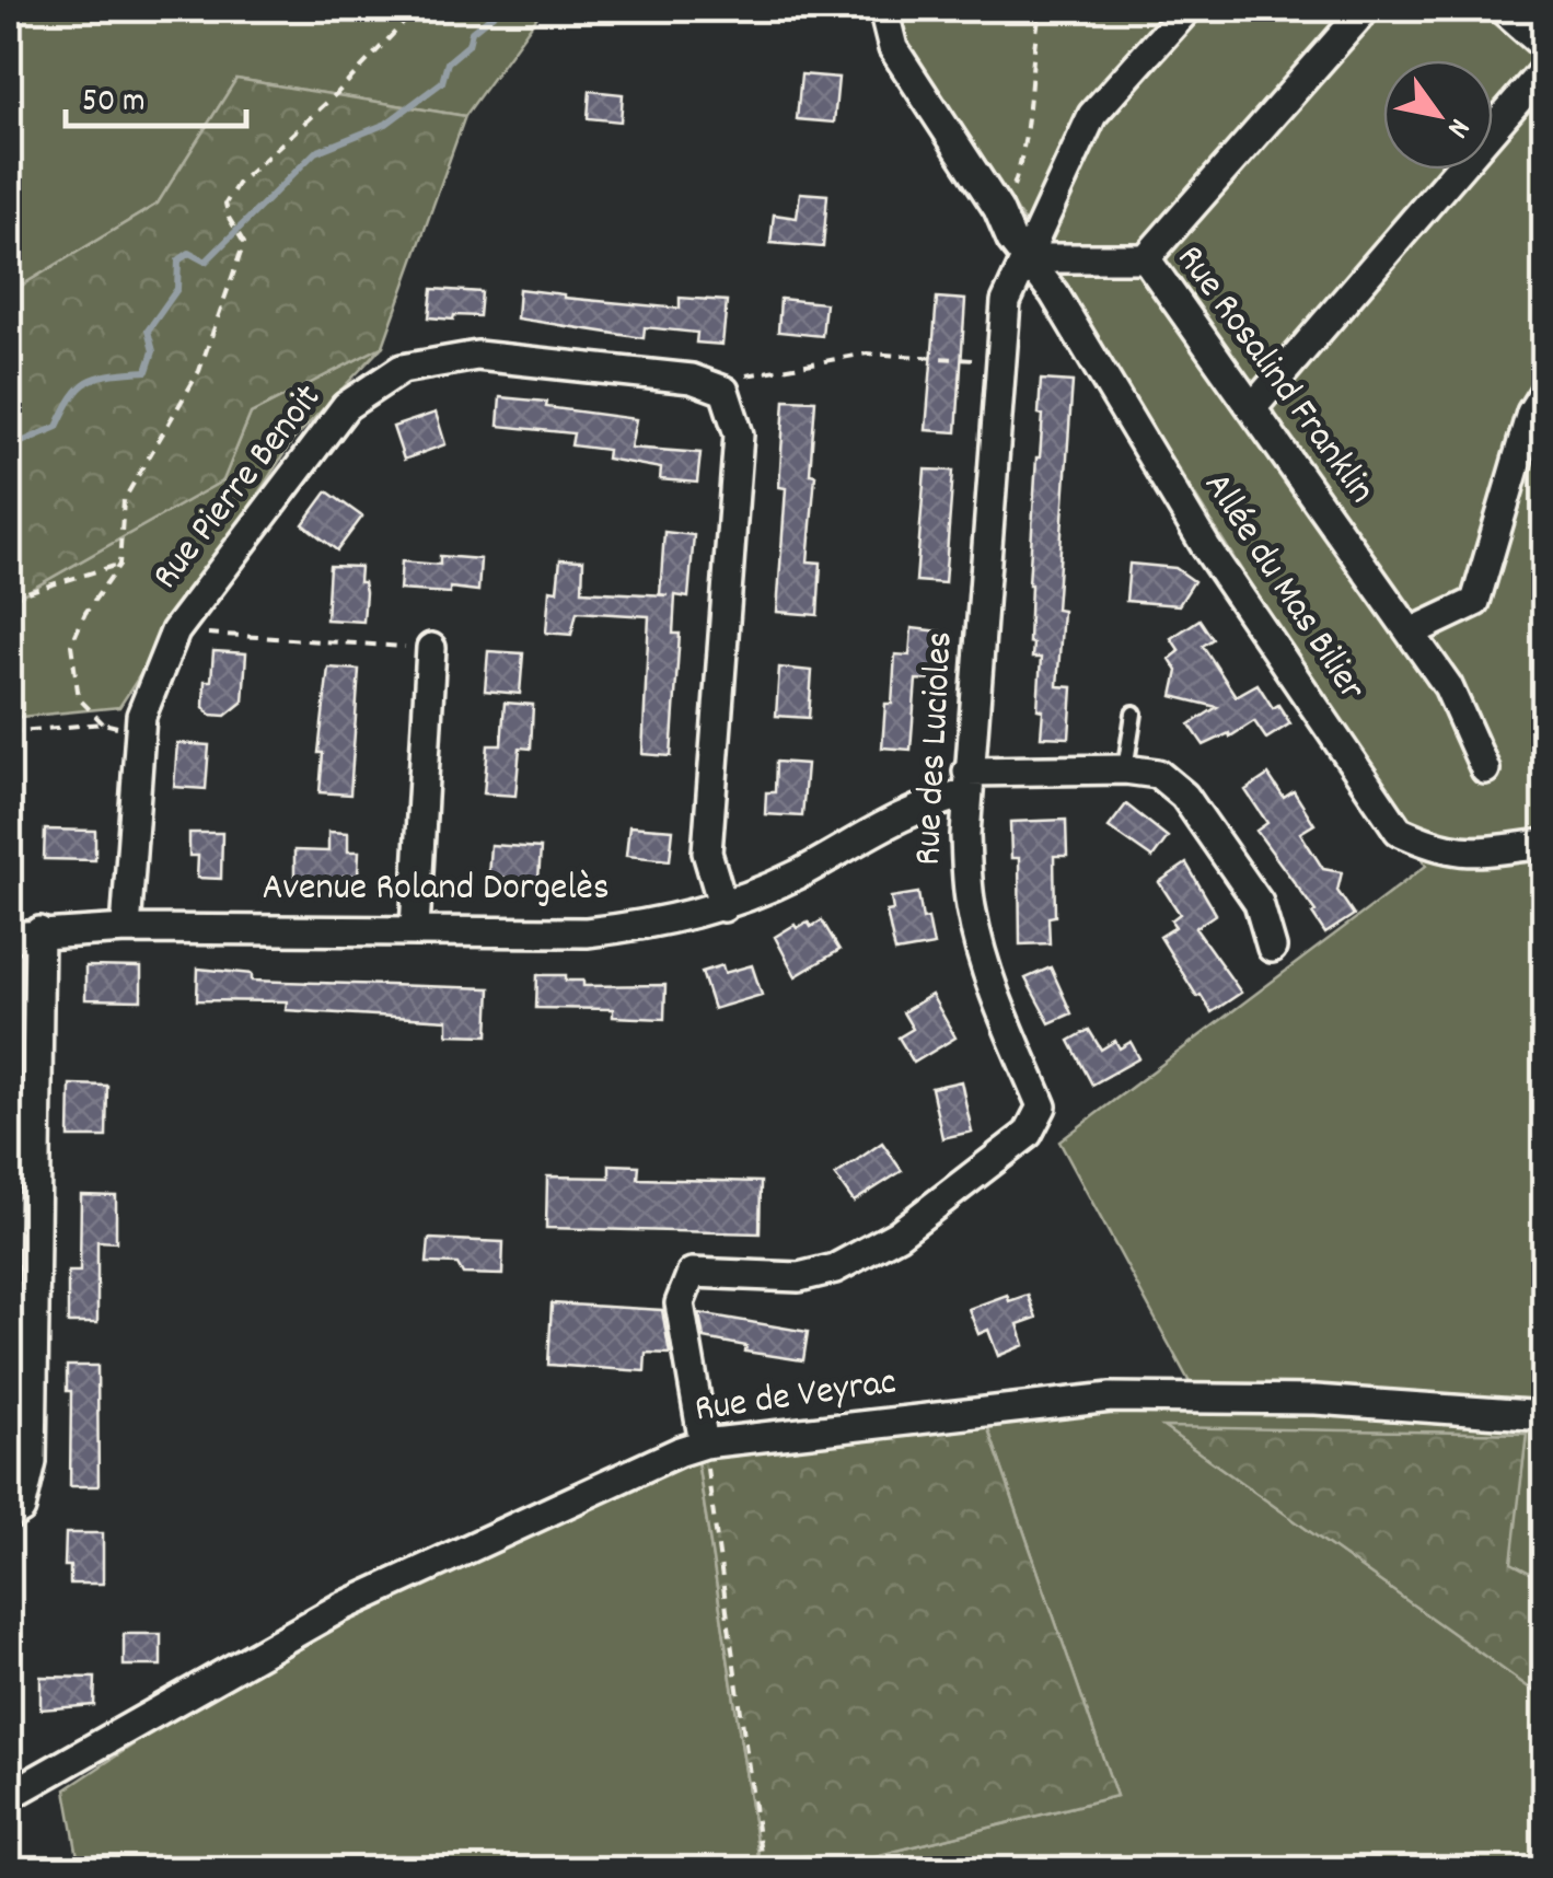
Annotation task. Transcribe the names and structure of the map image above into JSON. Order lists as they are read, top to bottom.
{
  "streets": {
    "street": [
      "Rue Rosalind Franklin",
      "Rue Pierre Benoit",
      "Allée du Mas Bilier",
      "Rue des Lucioles",
      "Avenue Roland Dorgelès",
      "Rue de Veyrac"
    ]
  },
  "crossings": [
    ["Rue Rosalind Franklin", "Allée du Mas Bilier"],
    ["Rue Rosalind Franklin", "Rue des Lucioles"],
    ["Rue Pierre Benoit", "Avenue Roland Dorgelès"],
    ["Allée du Mas Bilier", "Rue des Lucioles"],
    ["Rue des Lucioles", "Avenue Roland Dorgelès"],
    ["Rue des Lucioles", "Rue de Veyrac"]
  ],
  "scale_bar": "50 m",
  "north": "bottom right"
}
